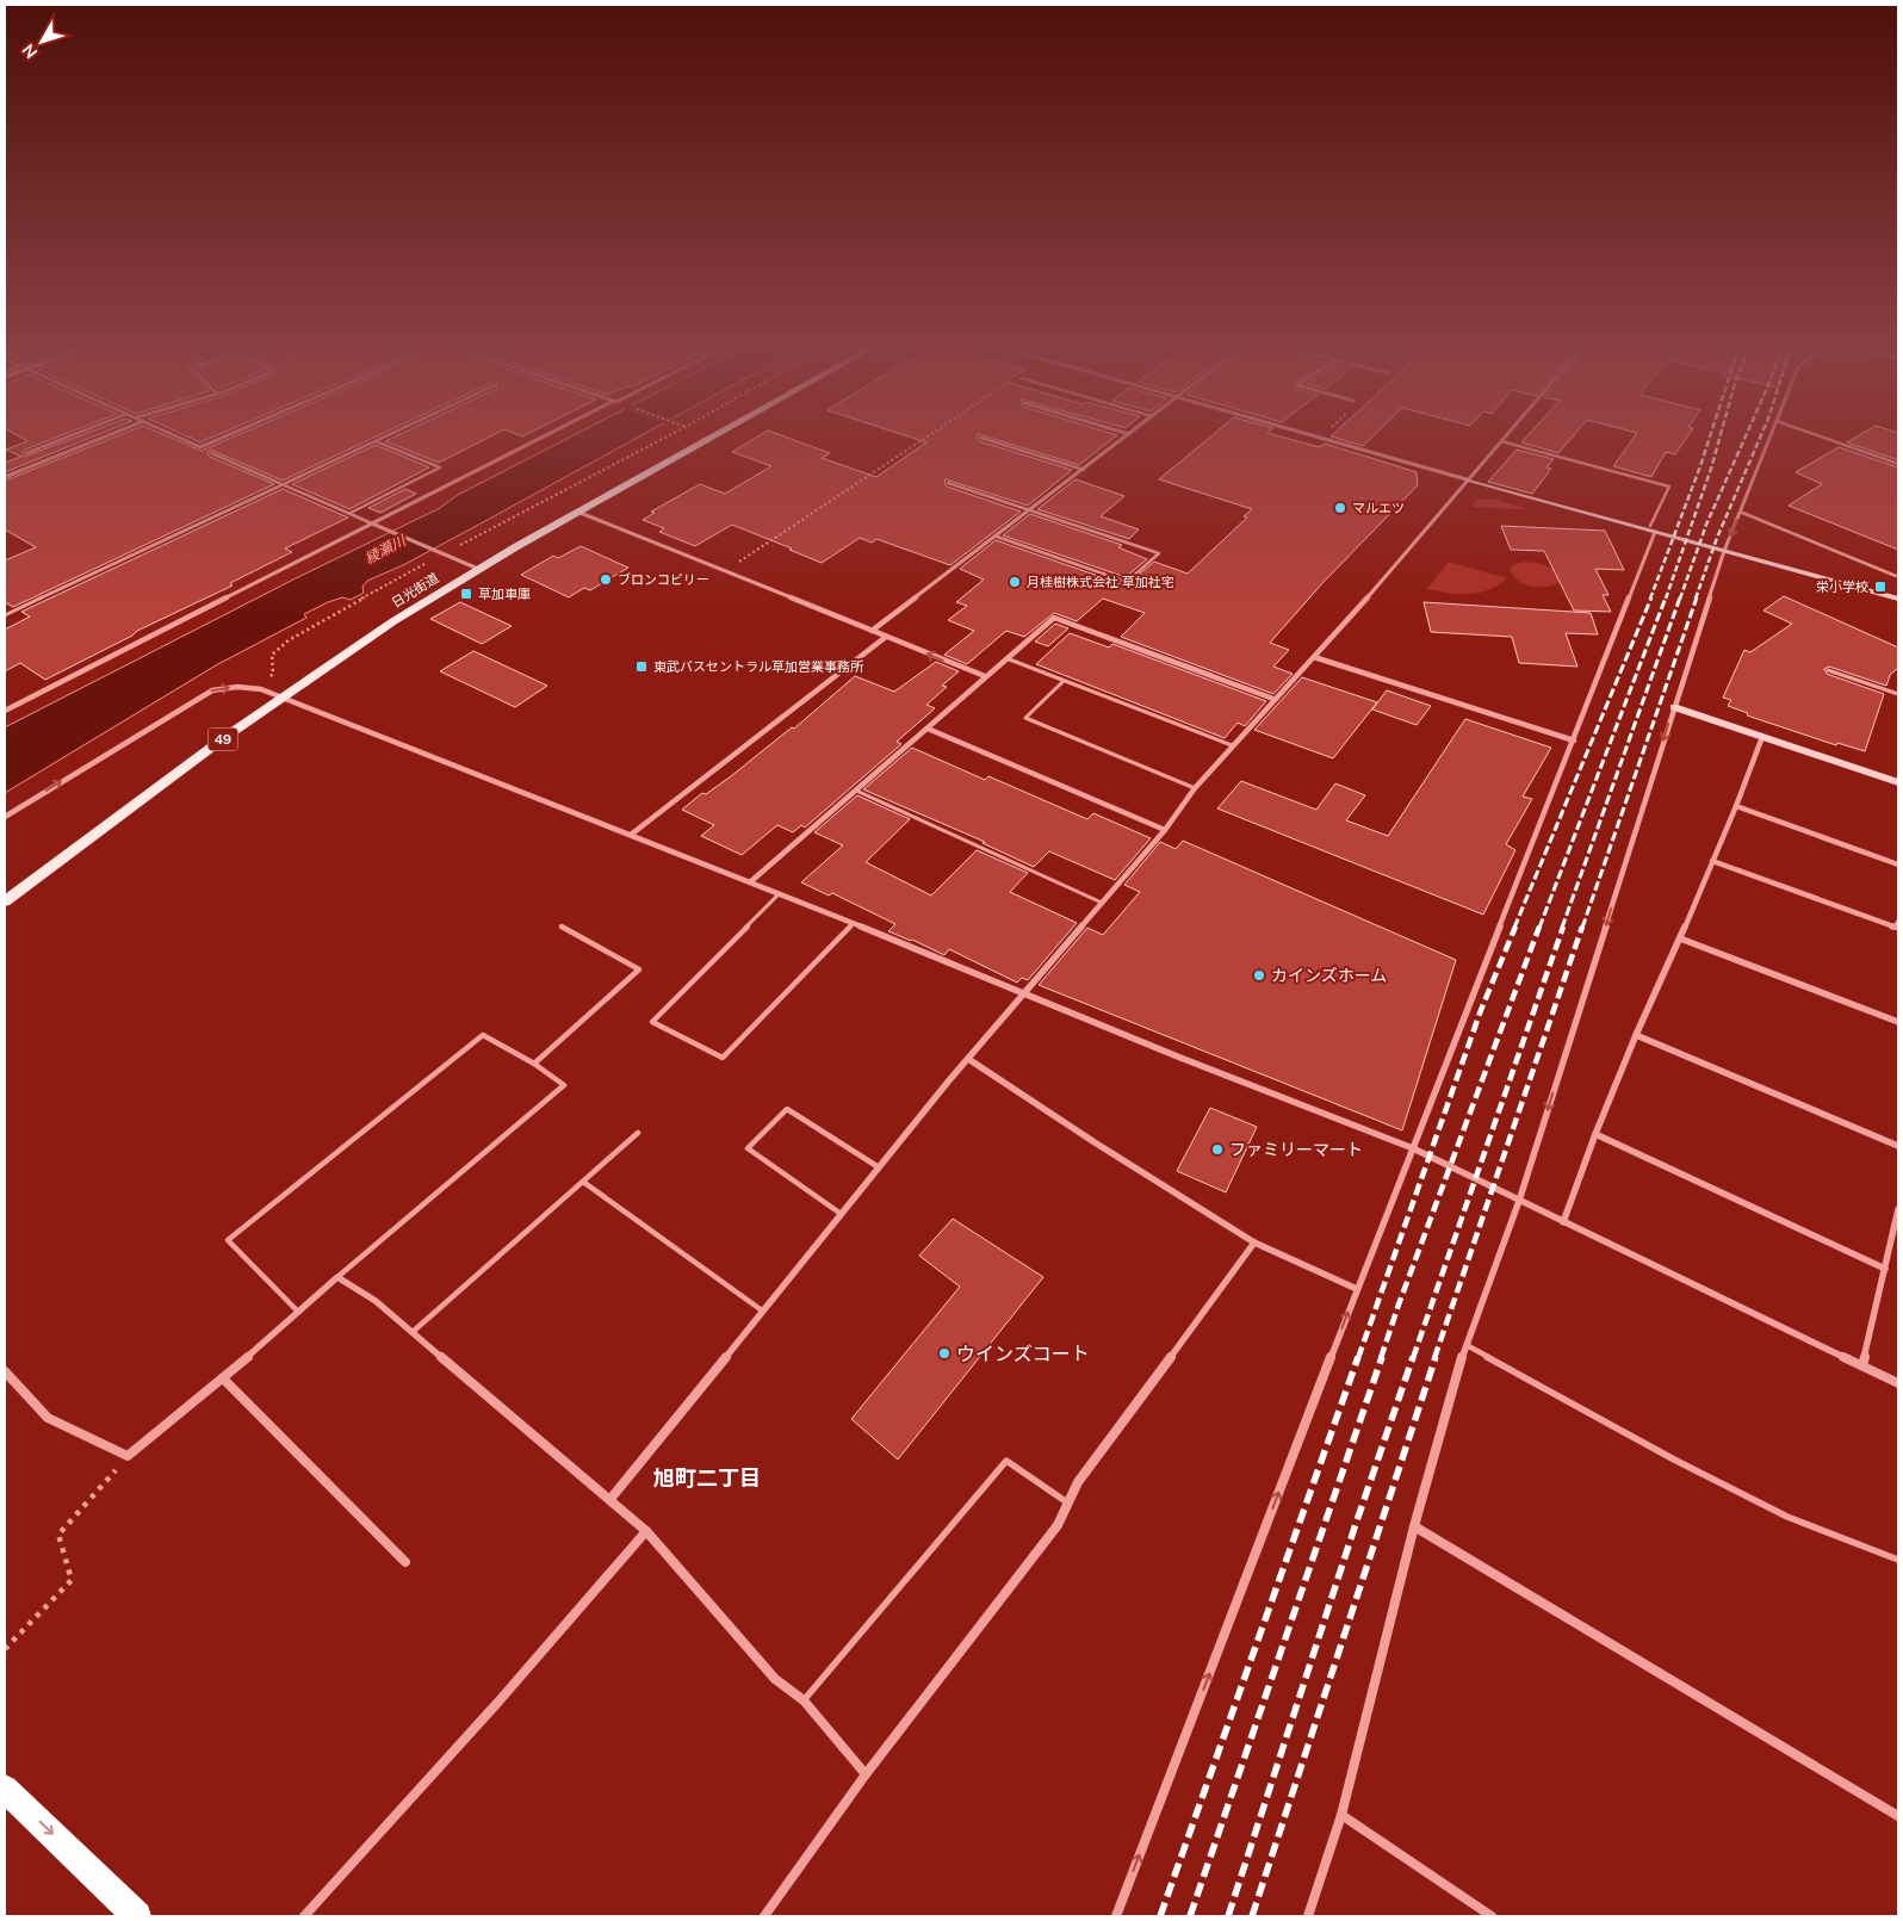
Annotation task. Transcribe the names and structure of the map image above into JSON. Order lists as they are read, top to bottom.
{
  "streets": {
    "main road": ["日光街道", "49"]
  },
  "districts": ["旭町二丁目"],
  "water": ["綾瀬川"],
  "places": {
    "other": [
      "マルエツ",
      "ブロンコビリー",
      "月桂樹株式会社 草加社宅",
      "カインズホーム",
      "ファミリーマート",
      "ウインズコート"
    ],
    "transit": ["栄小学校", "草加車庫", "東武バスセントラル草加営業事務所"]
  },
  "north": "bottom left"
}
